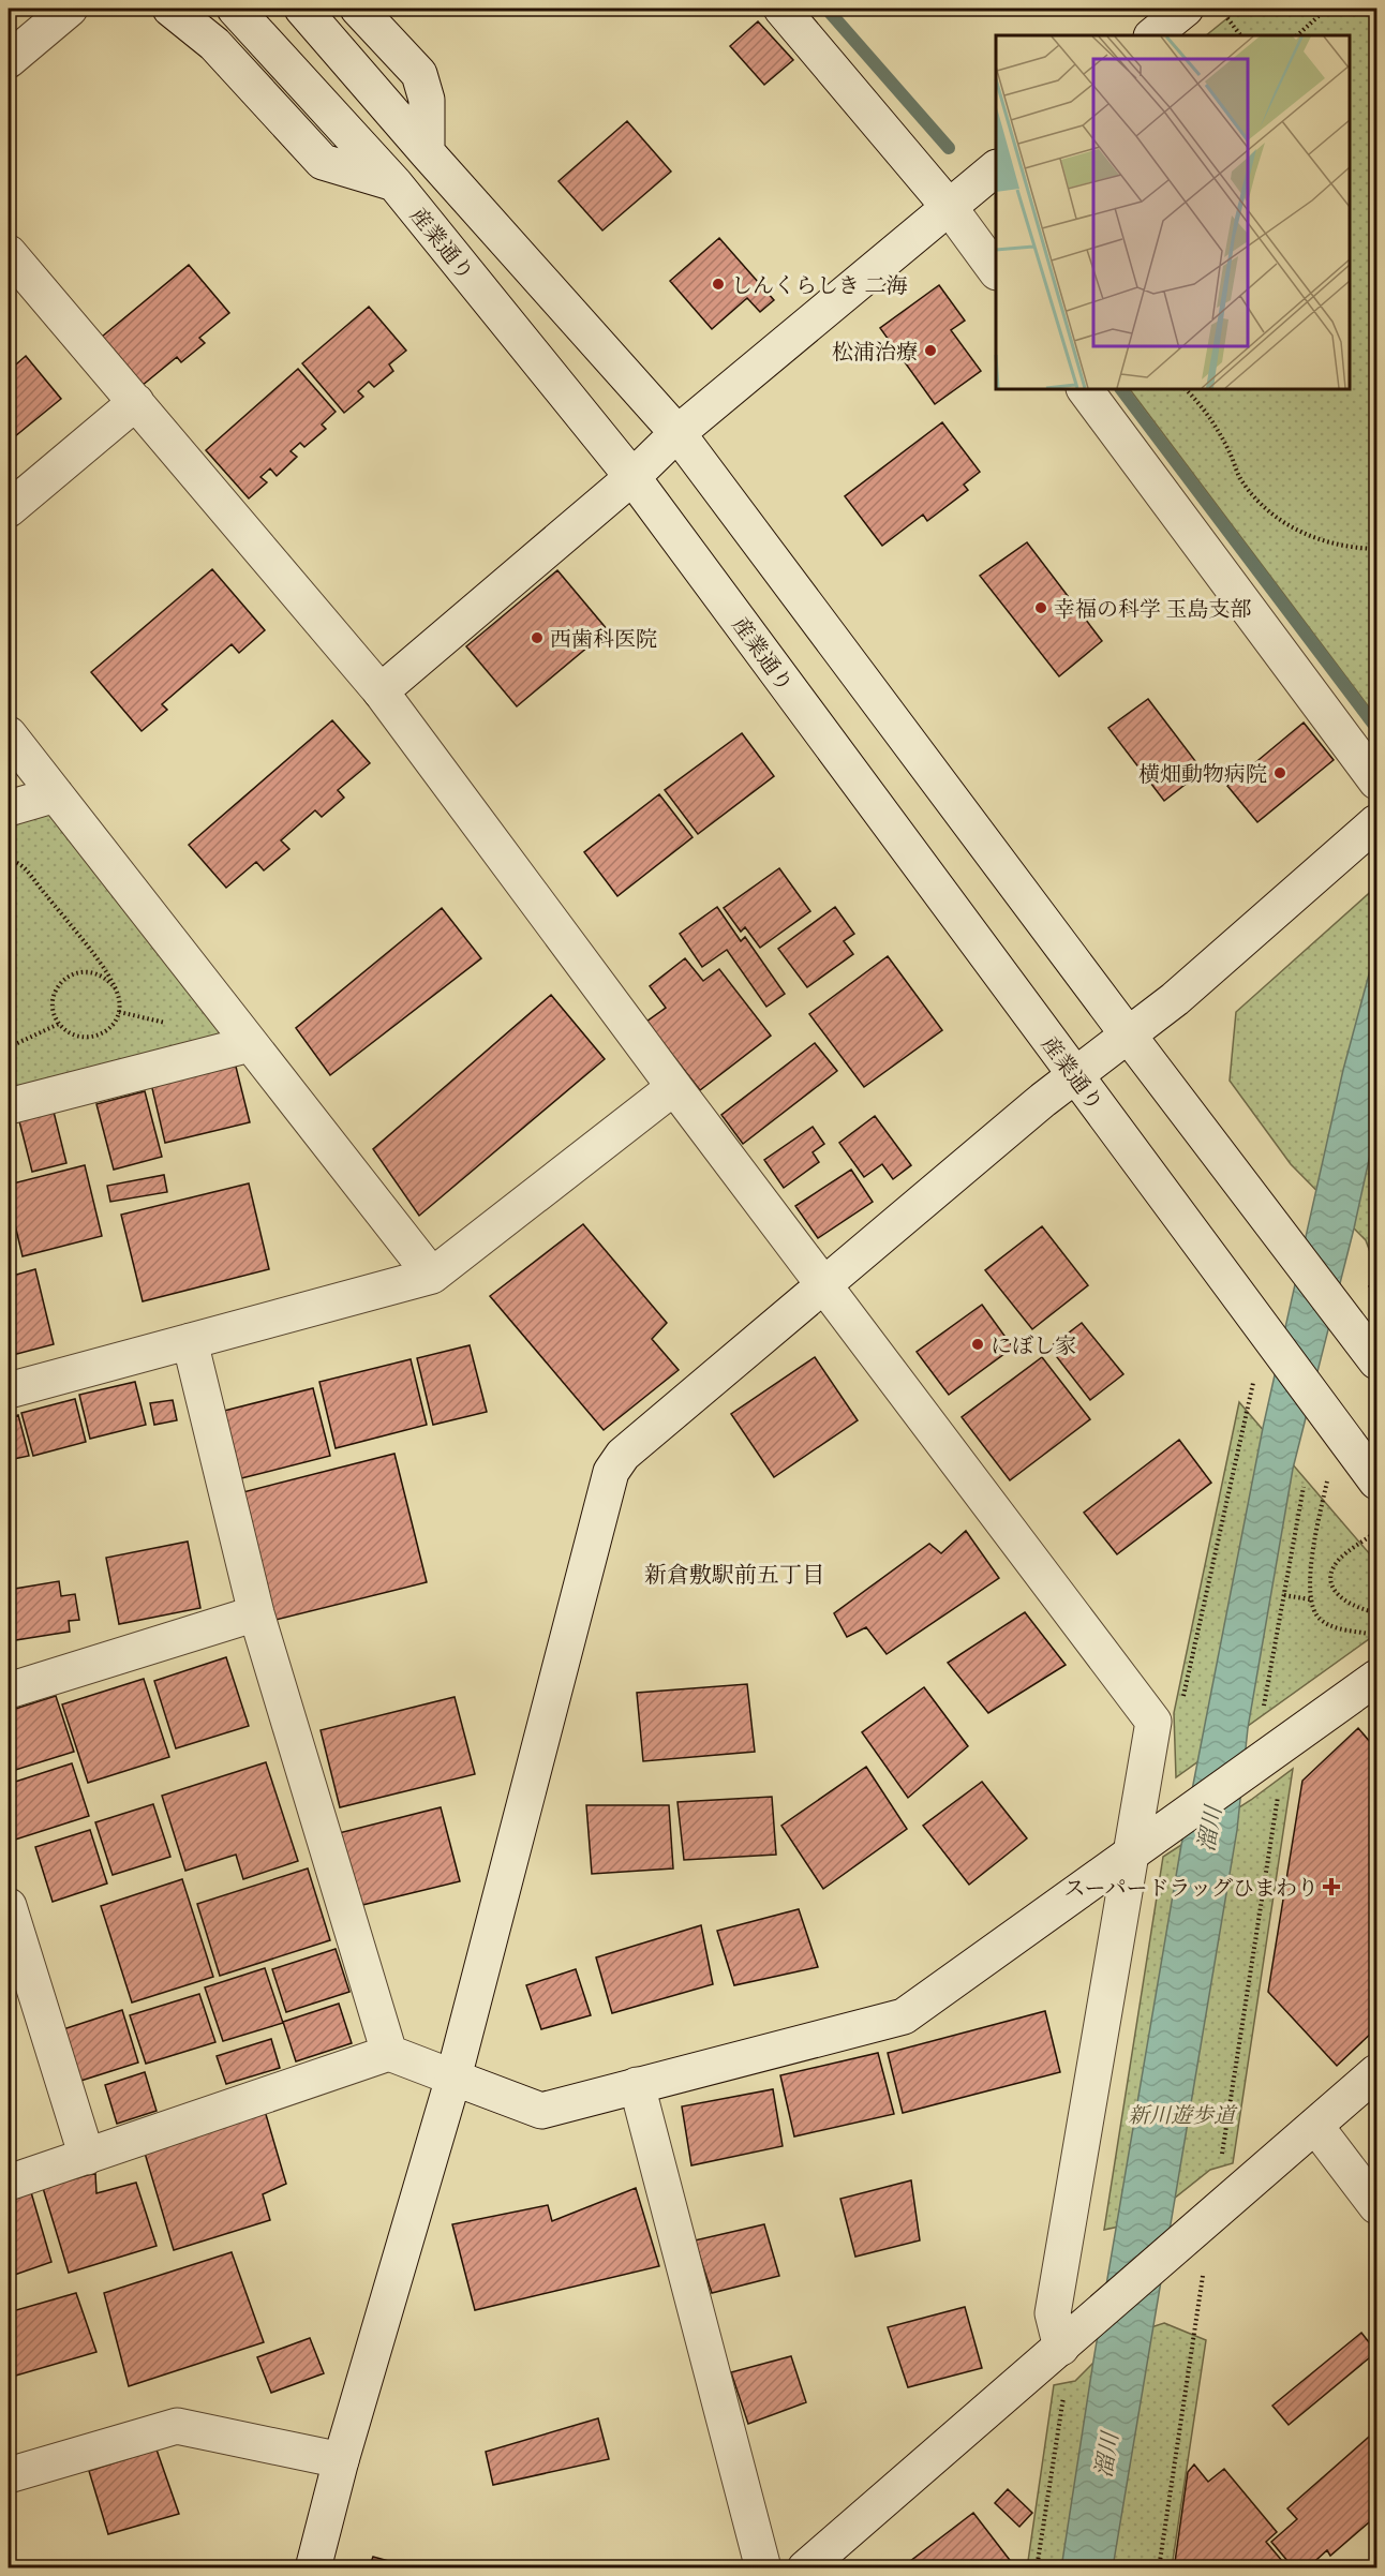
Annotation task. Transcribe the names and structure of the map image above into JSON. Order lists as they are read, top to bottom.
{
  "streets": {
    "street": ["産業通り"]
  },
  "districts": ["新倉敷駅前五丁目"],
  "water": ["溜川"],
  "parks": ["新川遊歩道"],
  "places": {
    "other": [
      "しんくらしき 二海",
      "松浦治療",
      "幸福の科学 玉島支部",
      "西歯科医院",
      "横畑動物病院",
      "にぼし家"
    ],
    "health": ["スーパードラッグひまわり"]
  }
}
